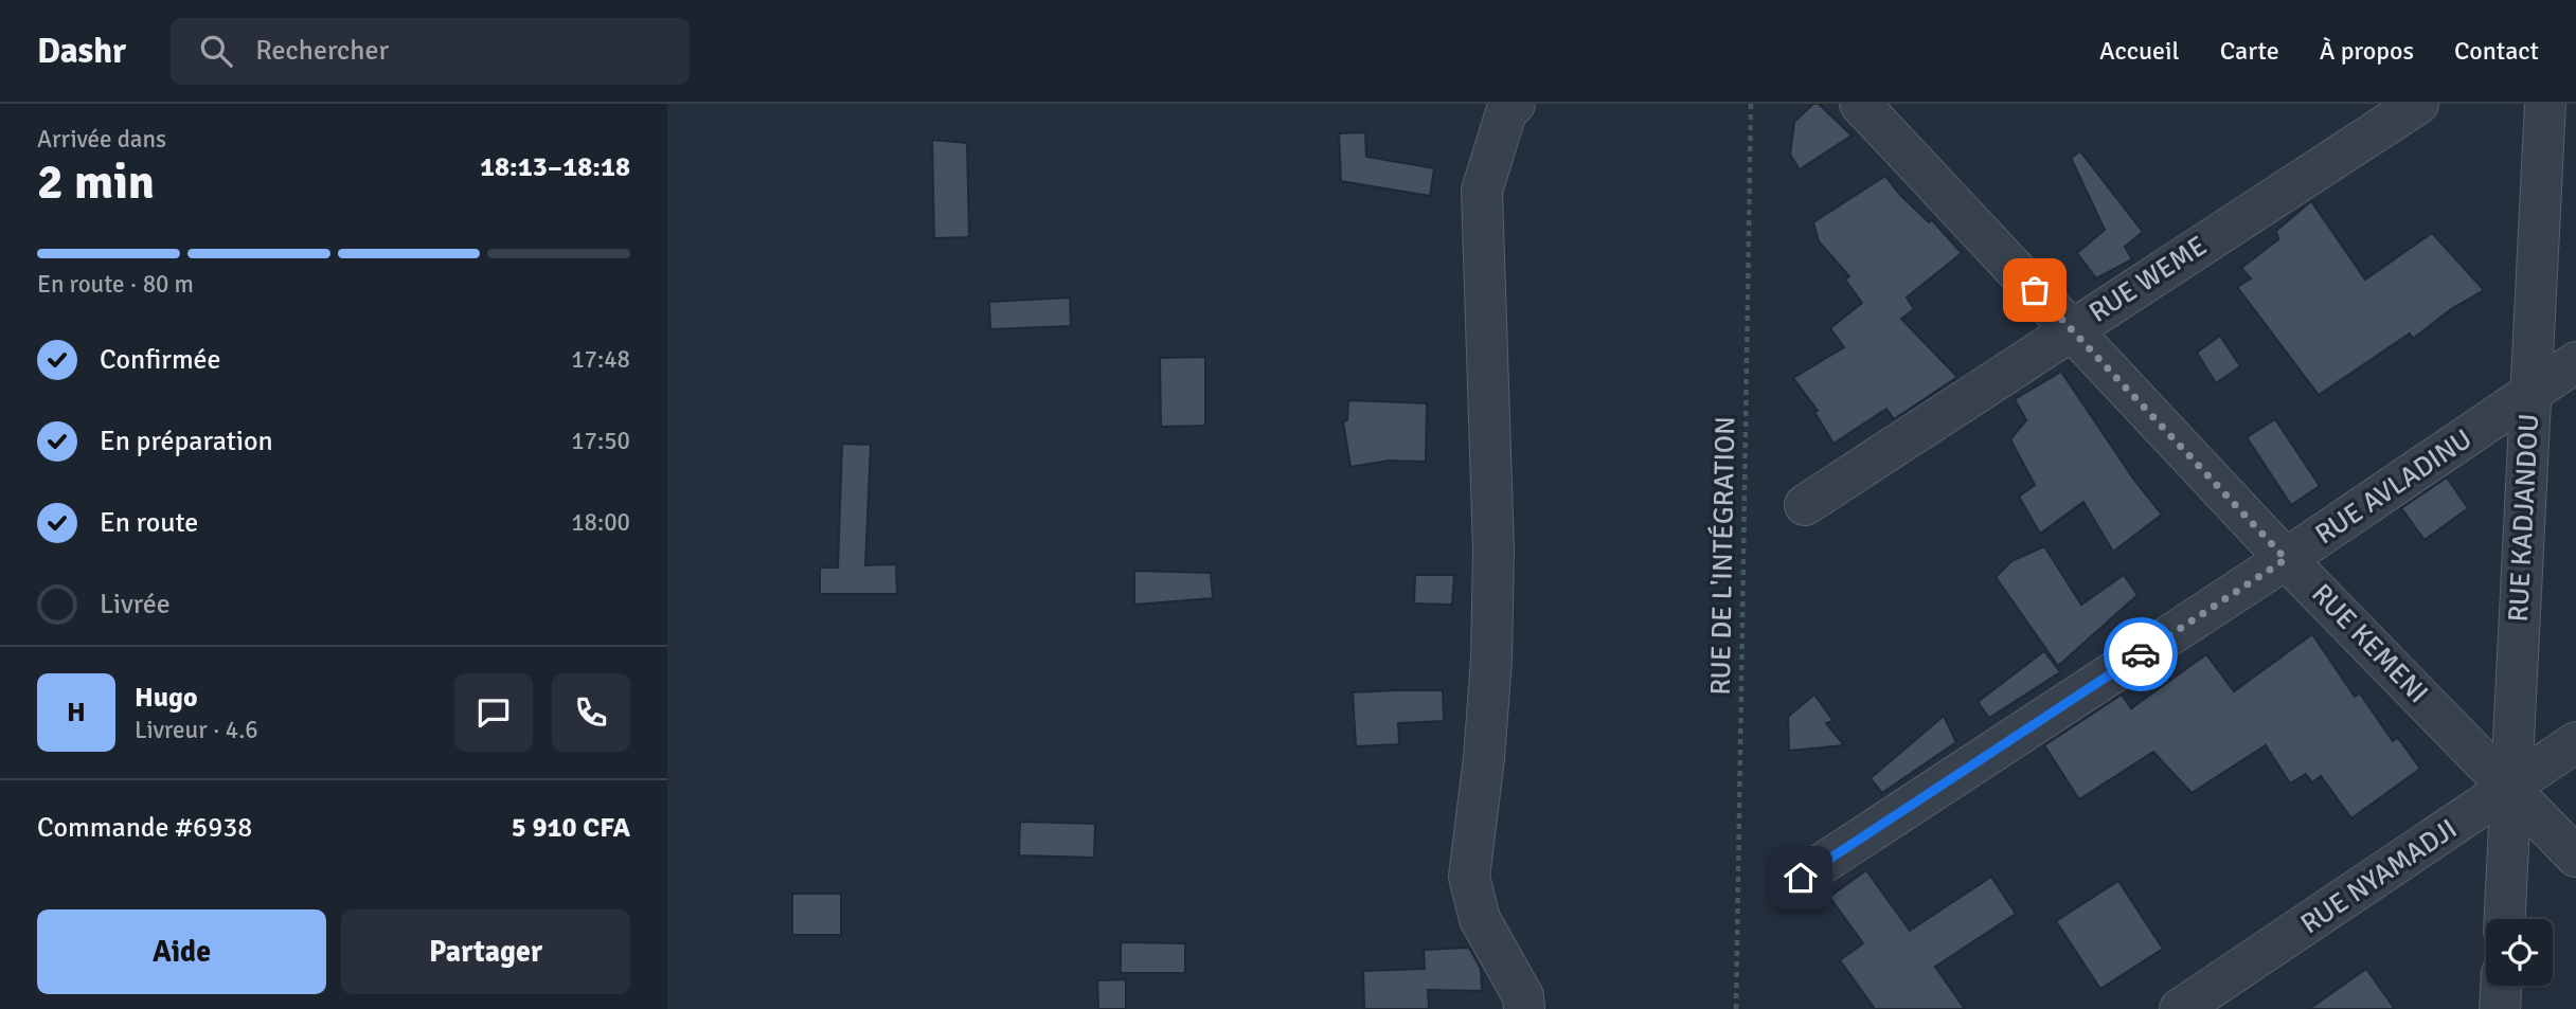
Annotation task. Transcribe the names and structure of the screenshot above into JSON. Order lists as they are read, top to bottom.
{
  "streets": {
    "street": [
      "RUE WEME",
      "RUE AVLADINU",
      "RUE KADJANDOU",
      "RUE KEMENI",
      "RUE NYAMADJI"
    ],
    "path": ["RUE DE L'INTÉGRATION"]
  },
  "crossings": [
    ["RUE WEME", "RUE KEMENI"],
    ["RUE AVLADINU", "RUE KADJANDOU"],
    ["RUE AVLADINU", "RUE KEMENI"],
    ["RUE KADJANDOU", "RUE KEMENI"],
    ["RUE KADJANDOU", "RUE NYAMADJI"],
    ["RUE KEMENI", "RUE NYAMADJI"]
  ],
  "page": {
    "header": "Dashr",
    "search": "Rechercher",
    "nav": [
      "Accueil",
      "Carte",
      "À propos",
      "Contact"
    ],
    "heading": ["2 min", "Arrivée dans", "18:13–18:18"],
    "panel": [
      "Hugo",
      "Livreur · 4.6",
      "Commande #6938",
      "5 910 CFA"
    ],
    "bar": "En route · 80 m",
    "list": [
      ["Confirmée", "17:48"],
      ["En préparation", "17:50"],
      ["En route", "18:00"],
      "Livrée"
    ],
    "round": "H",
    "buttons": ["Aide", "Partager"]
  }
}
